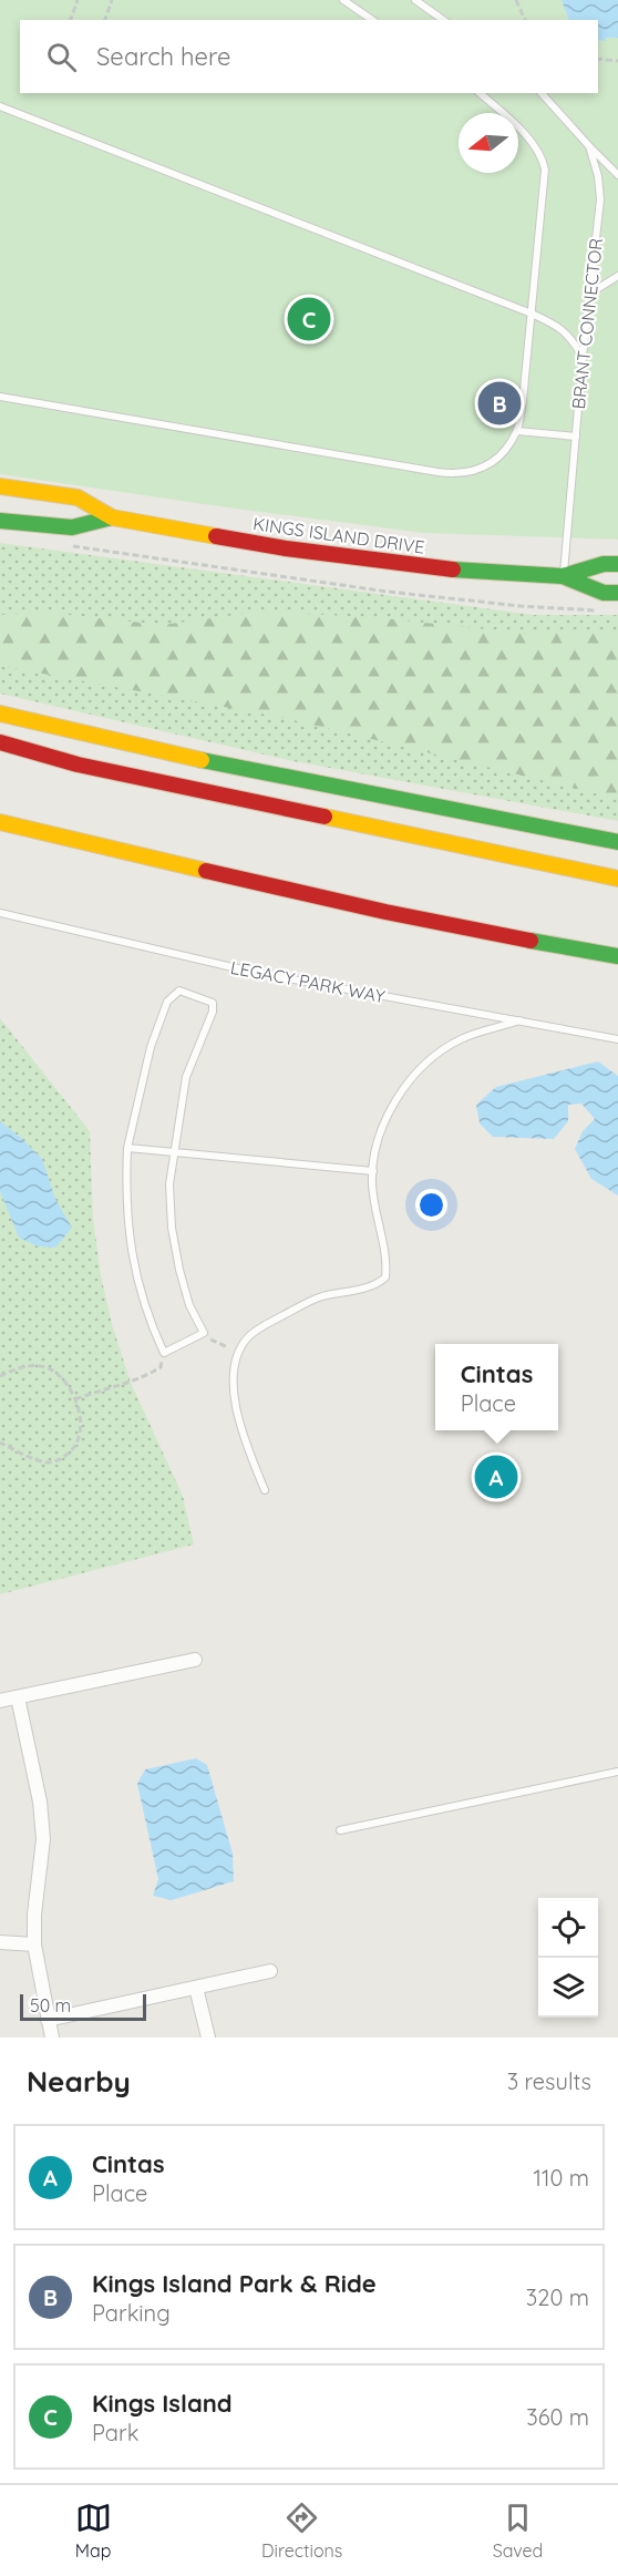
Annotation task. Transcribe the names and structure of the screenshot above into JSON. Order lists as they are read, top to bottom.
{
  "streets": {
    "main road": ["KINGS ISLAND DRIVE"],
    "lane": ["BRANT CONNECTOR", "LEGACY PARK WAY"]
  },
  "crossings": [
    ["BRANT CONNECTOR", "KINGS ISLAND DRIVE"]
  ],
  "scale_bar": "50 m",
  "north": "left",
  "page": {
    "search": "Search here",
    "pins": ["C", "B", "A"],
    "popup": ["Cintas", "Place"],
    "scale": "50 m",
    "heading": ["Nearby", "3 results"],
    "list": [
      {
        "mark": "A",
        "name": "Cintas",
        "note": "Place",
        "value": "110 m"
      },
      {
        "mark": "B",
        "name": "Kings Island Park & Ride",
        "note": "Parking",
        "value": "320 m"
      },
      {
        "mark": "C",
        "name": "Kings Island",
        "note": "Park",
        "value": "360 m"
      }
    ],
    "nav": ["Map", "Directions", "Saved"]
  }
}
